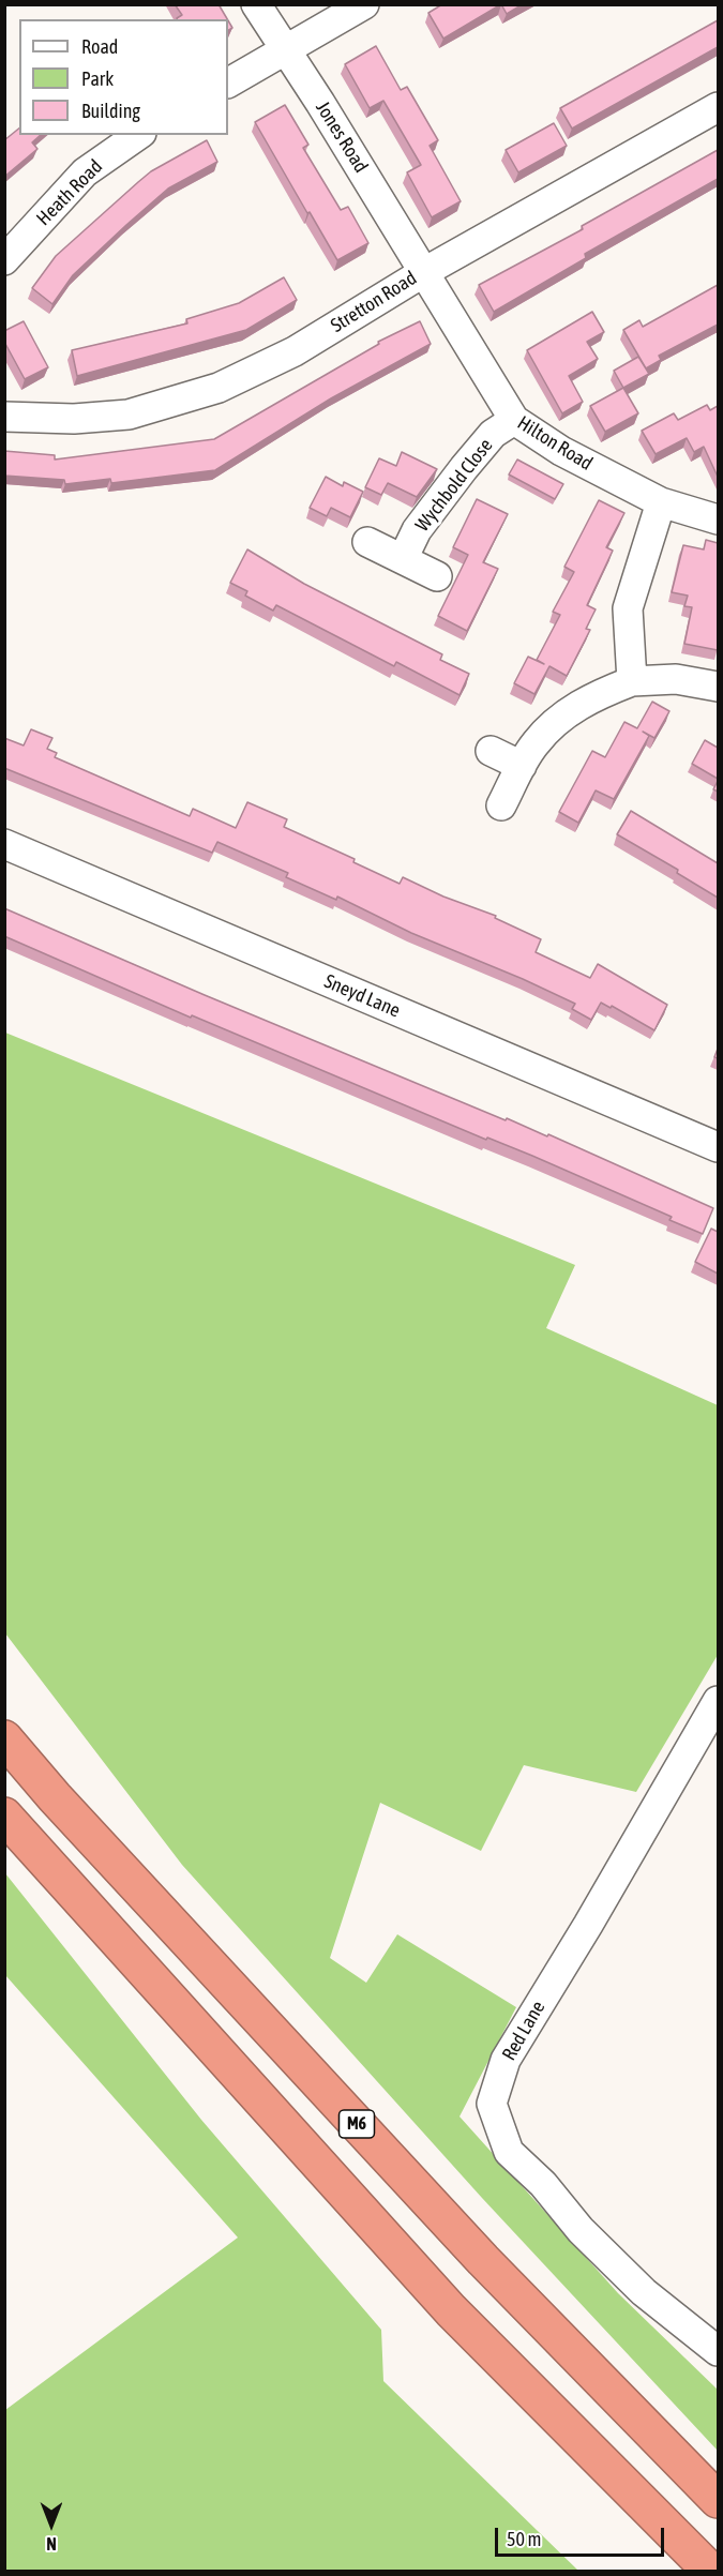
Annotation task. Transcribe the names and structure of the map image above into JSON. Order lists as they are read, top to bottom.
{
  "streets": {
    "highway": ["M6"],
    "street": [
      "Jones Road",
      "Heath Road",
      "Stretton Road",
      "Hilton Road",
      "Wychbold Close",
      "Sneyd Lane",
      "Red Lane"
    ]
  },
  "crossings": [
    ["Jones Road", "Stretton Road"],
    ["Jones Road", "Hilton Road"],
    ["Stretton Road", "Hilton Road"],
    ["Hilton Road", "Wychbold Close"]
  ],
  "legend": ["Road", "Park", "Building"],
  "scale_bar": "50 m",
  "north": "bottom"
}
